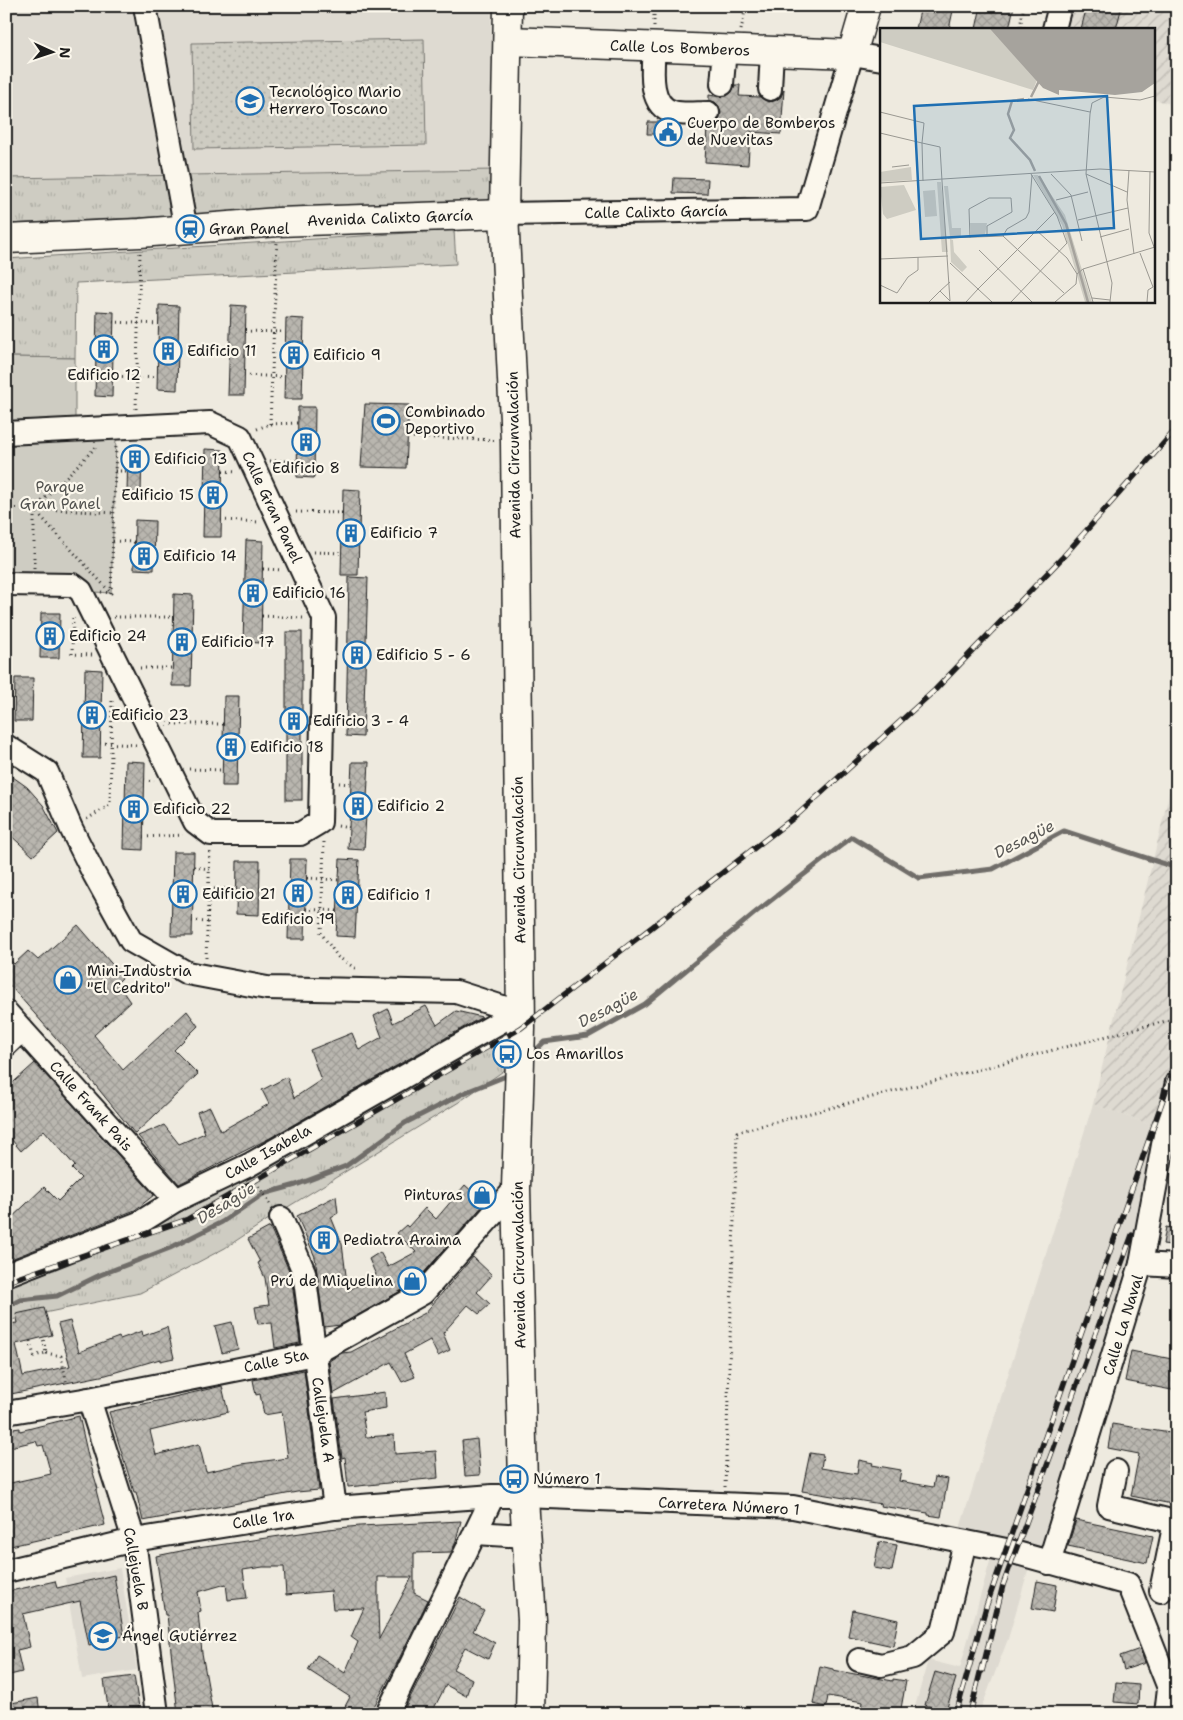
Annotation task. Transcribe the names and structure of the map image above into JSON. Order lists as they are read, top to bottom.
{
  "streets": {
    "main road": ["Calle Los Bomberos", "Avenida Calixto García", "Avenida Circunvalación"],
    "street": [
      "Calle Calixto García",
      "Calle Gran Panel",
      "Calle Frank Pais",
      "Calle Isabela",
      "Calle La Naval",
      "Calle 5ta",
      "Callejuela A",
      "Carretera Número 1",
      "Calle 1ra",
      "Callejuela B"
    ]
  },
  "crossings": [
    ["Calle Los Bomberos", "Calle Calixto García"],
    ["Calle Los Bomberos", "Avenida Circunvalación"],
    ["Calle Calixto García", "Avenida Calixto García"],
    ["Calle Calixto García", "Avenida Circunvalación"],
    ["Avenida Calixto García", "Avenida Circunvalación"],
    ["Avenida Circunvalación", "Calle Isabela"],
    ["Avenida Circunvalación", "Calle 5ta"],
    ["Avenida Circunvalación", "Carretera Número 1"],
    ["Avenida Circunvalación", "Calle 1ra"],
    ["Calle Frank Pais", "Calle Isabela"],
    ["Calle La Naval", "Carretera Número 1"],
    ["Calle 5ta", "Callejuela A"],
    ["Calle 5ta", "Callejuela B"],
    ["Callejuela A", "Calle 1ra"],
    ["Carretera Número 1", "Calle 1ra"],
    ["Calle 1ra", "Callejuela B"]
  ],
  "water": ["Desagüe"],
  "parks": ["Parque Gran Panel"],
  "places": {
    "school or university": ["Tecnológico Mario Herrero Toscano", "Ángel Gutiérrez"],
    "public building": ["Cuerpo de Bomberos de Nuevitas"],
    "station": ["Gran Panel"],
    "building": [
      "Edificio 12",
      "Edificio 11",
      "Edificio 9",
      "Edificio 8",
      "Edificio 13",
      "Edificio 15",
      "Edificio 7",
      "Edificio 14",
      "Edificio 16",
      "Edificio 24",
      "Edificio 17",
      "Edificio 5 - 6",
      "Edificio 23",
      "Edificio 3 - 4",
      "Edificio 18",
      "Edificio 2",
      "Edificio 22",
      "Edificio 19",
      "Edificio 21",
      "Edificio 1",
      "Pediatra Araima"
    ],
    "sports": ["Combinado Deportivo"],
    "shop": ["Mini-Industria \"El Cedrito\"", "Pinturas", "Prú de Miquelina"],
    "bus stop": ["Los Amarillos", "Número 1"]
  },
  "north": "right"
}
